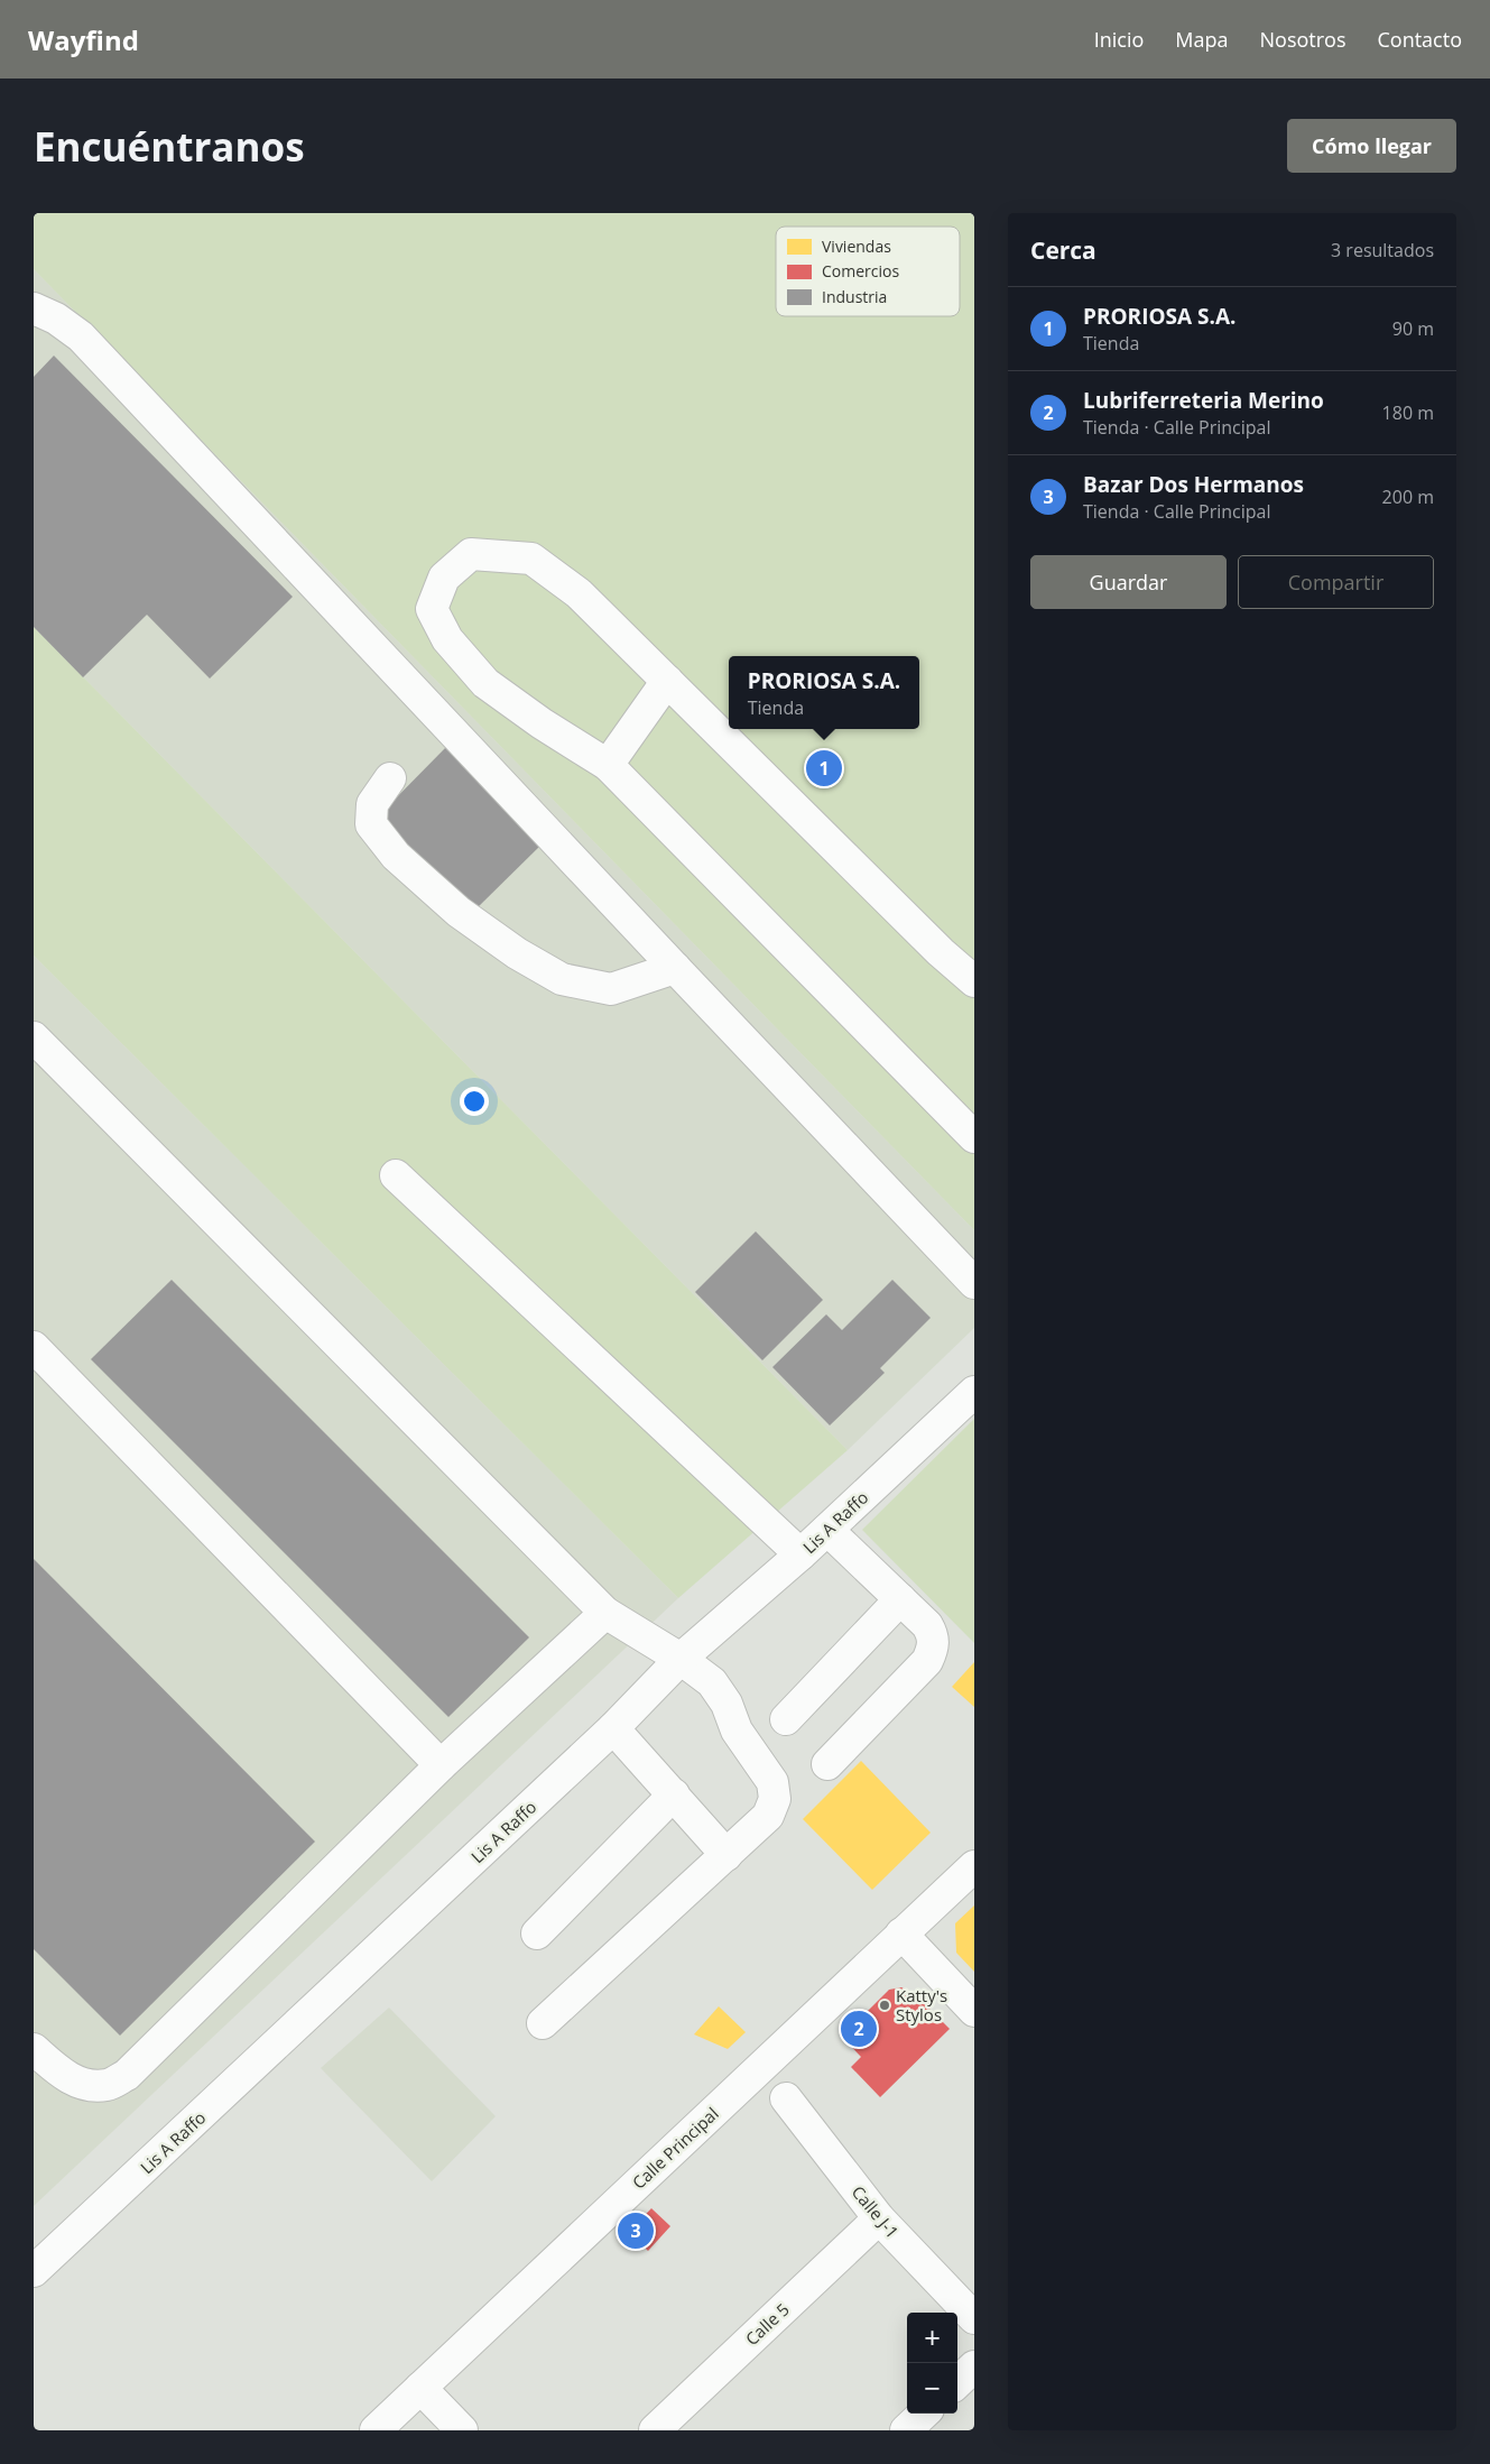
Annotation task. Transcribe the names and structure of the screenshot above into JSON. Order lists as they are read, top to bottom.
{
  "streets": {
    "street": [
      "Lis A Raffo",
      "Calle Principal",
      "Calle J-1",
      "Calle 5"
    ]
  },
  "crossings": [
    ["Calle J-1", "Calle 5"]
  ],
  "places": ["Katty's Stylos"],
  "legend": ["Viviendas", "Comercios", "Industria"],
  "page": {
    "header": "Wayfind",
    "nav": [
      "Inicio",
      "Mapa",
      "Nosotros",
      "Contacto"
    ],
    "buttons": [
      "Cómo llegar",
      ["Guardar", "Compartir"]
    ],
    "title": "Encuéntranos",
    "heading": ["Cerca", "3 resultados"],
    "list": [
      {
        "mark": "1",
        "name": "PRORIOSA S.A.",
        "note": "Tienda",
        "value": "90 m"
      },
      {
        "mark": "2",
        "name": "Lubriferreteria Merino",
        "note": "Tienda · Calle Principal",
        "value": "180 m"
      },
      {
        "mark": "3",
        "name": "Bazar Dos Hermanos",
        "note": "Tienda · Calle Principal",
        "value": "200 m"
      }
    ],
    "popup": ["PRORIOSA S.A.", "Tienda"],
    "pins": ["1", "2", "3"],
    "map_buttons": ["+", "−"]
  }
}
